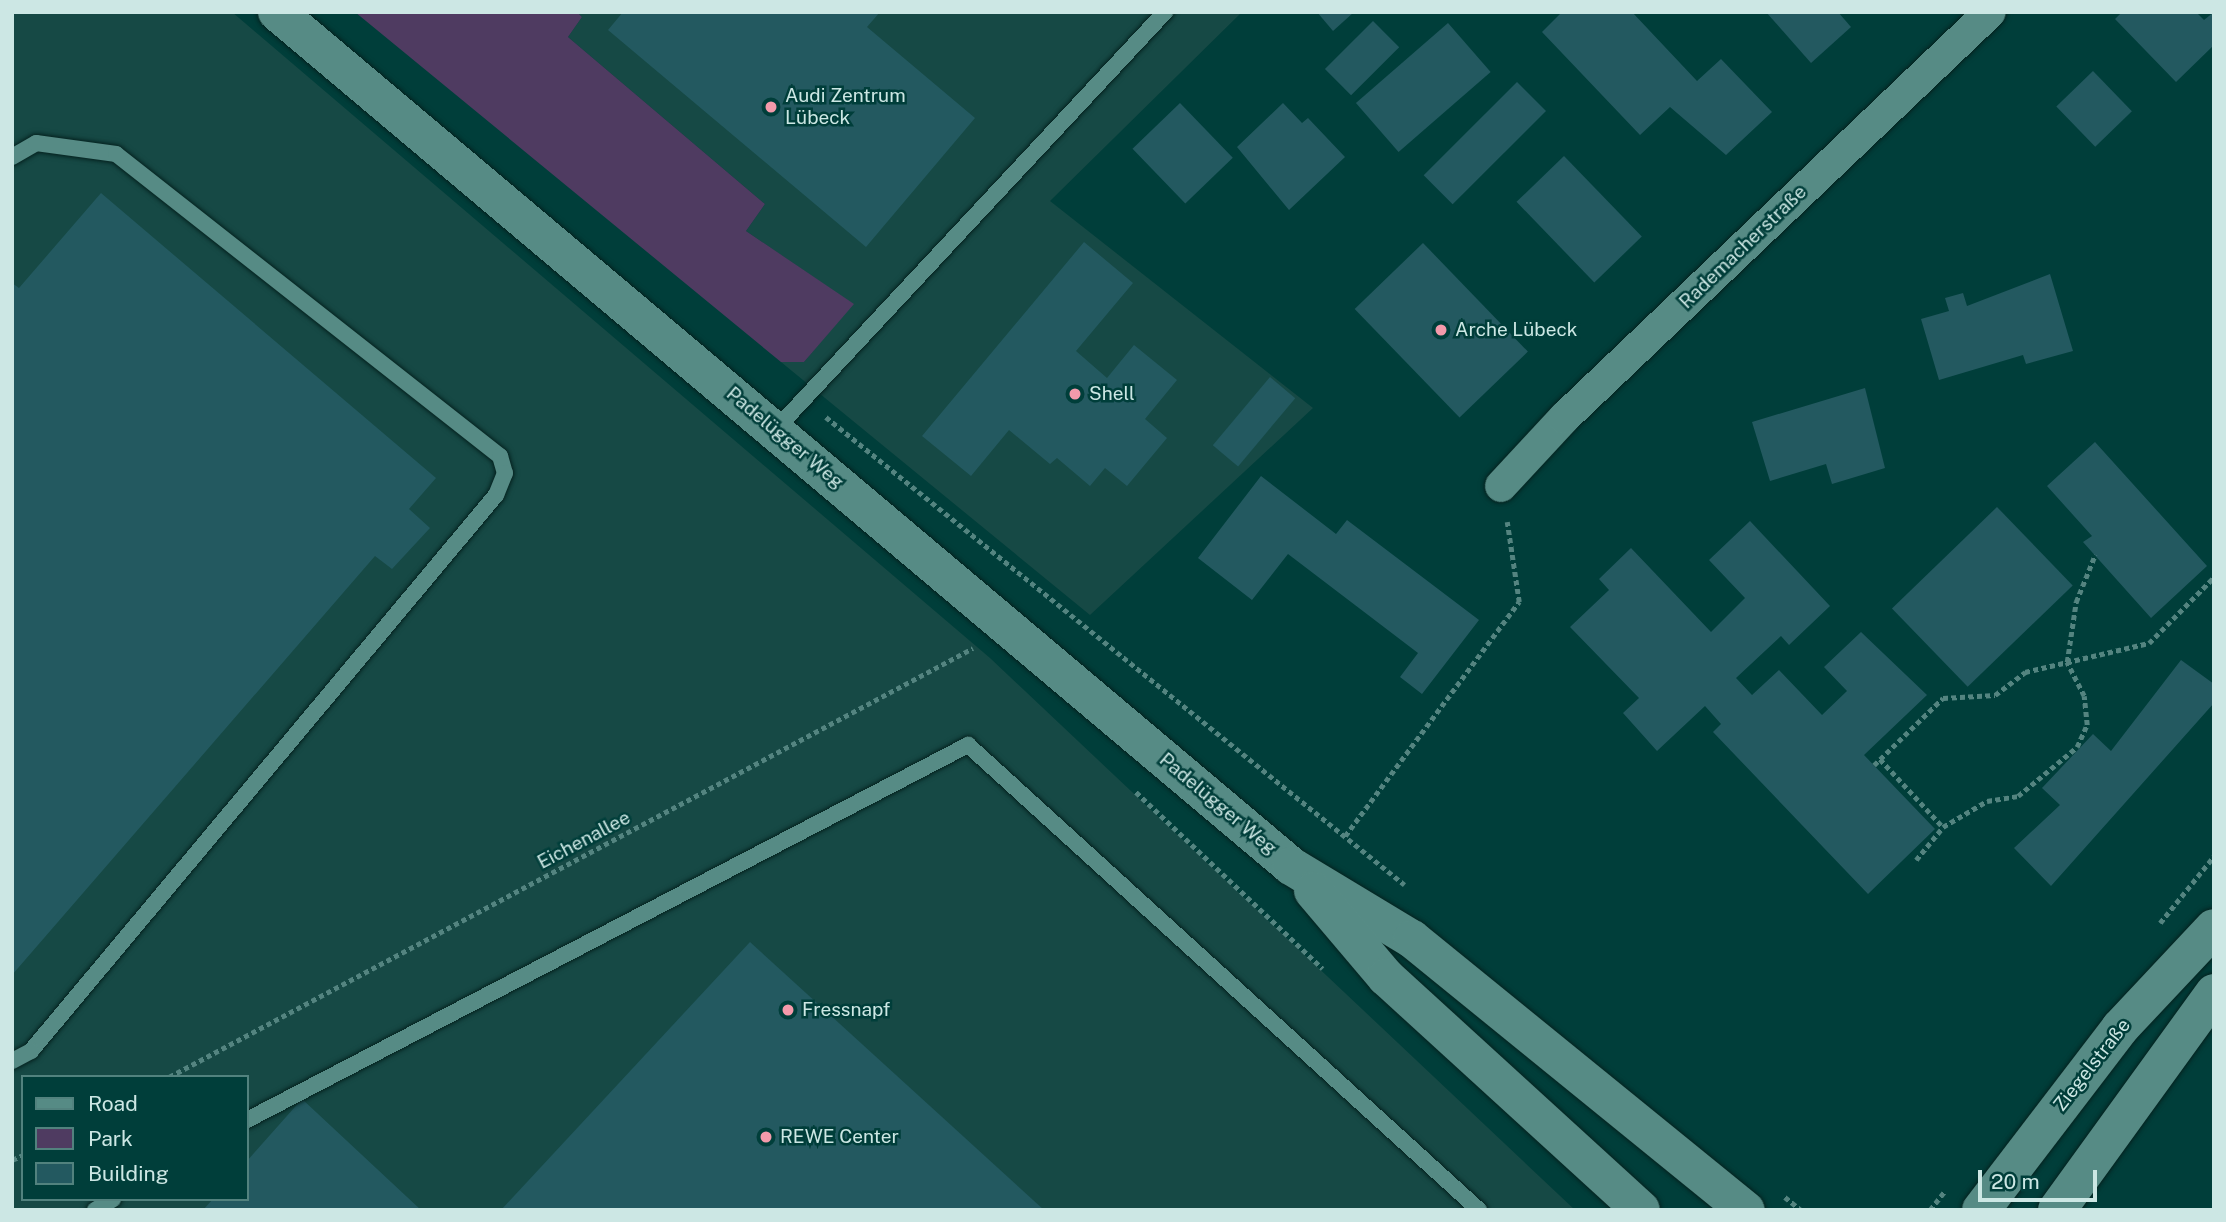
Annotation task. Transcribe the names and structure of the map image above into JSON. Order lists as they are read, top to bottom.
{
  "streets": {
    "main road": ["Padelügger Weg", "Ziegelstraße"],
    "street": ["Rademacherstraße"],
    "path": ["Eichenallee"]
  },
  "crossings": [
    ["Padelügger Weg", "Eichenallee"]
  ],
  "places": [
    "Audi Zentrum Lübeck",
    "Arche Lübeck",
    "Shell",
    "Fressnapf",
    "REWE Center"
  ],
  "legend": ["Road", "Park", "Building"],
  "scale_bar": "20 m"
}
